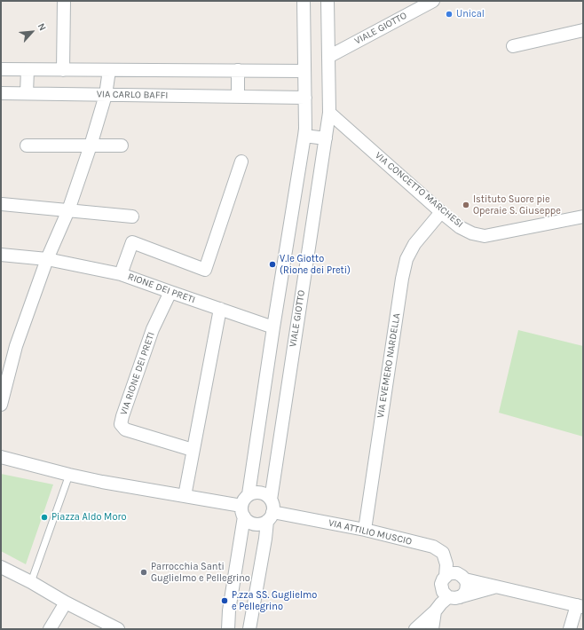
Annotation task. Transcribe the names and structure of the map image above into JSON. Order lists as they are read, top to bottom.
{
  "streets": {
    "street": [
      "VIALE GIOTTO",
      "VIA CARLO BAFFI",
      "VIA CONCETTO MARCHESI",
      "RIONE DEI PRETI",
      "VIA EVEMERO NARDELLA",
      "VIA RIONE DEI PRETI",
      "VIA ATTILIO MUSCIO"
    ]
  },
  "crossings": [
    ["VIALE GIOTTO", "VIA CONCETTO MARCHESI"],
    ["VIALE GIOTTO", "VIA ATTILIO MUSCIO"],
    ["VIA CONCETTO MARCHESI", "VIA EVEMERO NARDELLA"],
    ["RIONE DEI PRETI", "VIA RIONE DEI PRETI"],
    ["VIA EVEMERO NARDELLA", "VIA ATTILIO MUSCIO"]
  ],
  "places": [
    "Unical",
    "Istituto Suore pie Operaie S. Giuseppe",
    "V.le Giotto (Rione dei Preti)",
    "Piazza Aldo Moro",
    "Parrocchia Santi Guglielmo e Pellegrino",
    "P.zza SS. Guglielmo e Pellegrino"
  ],
  "north": "top right"
}
